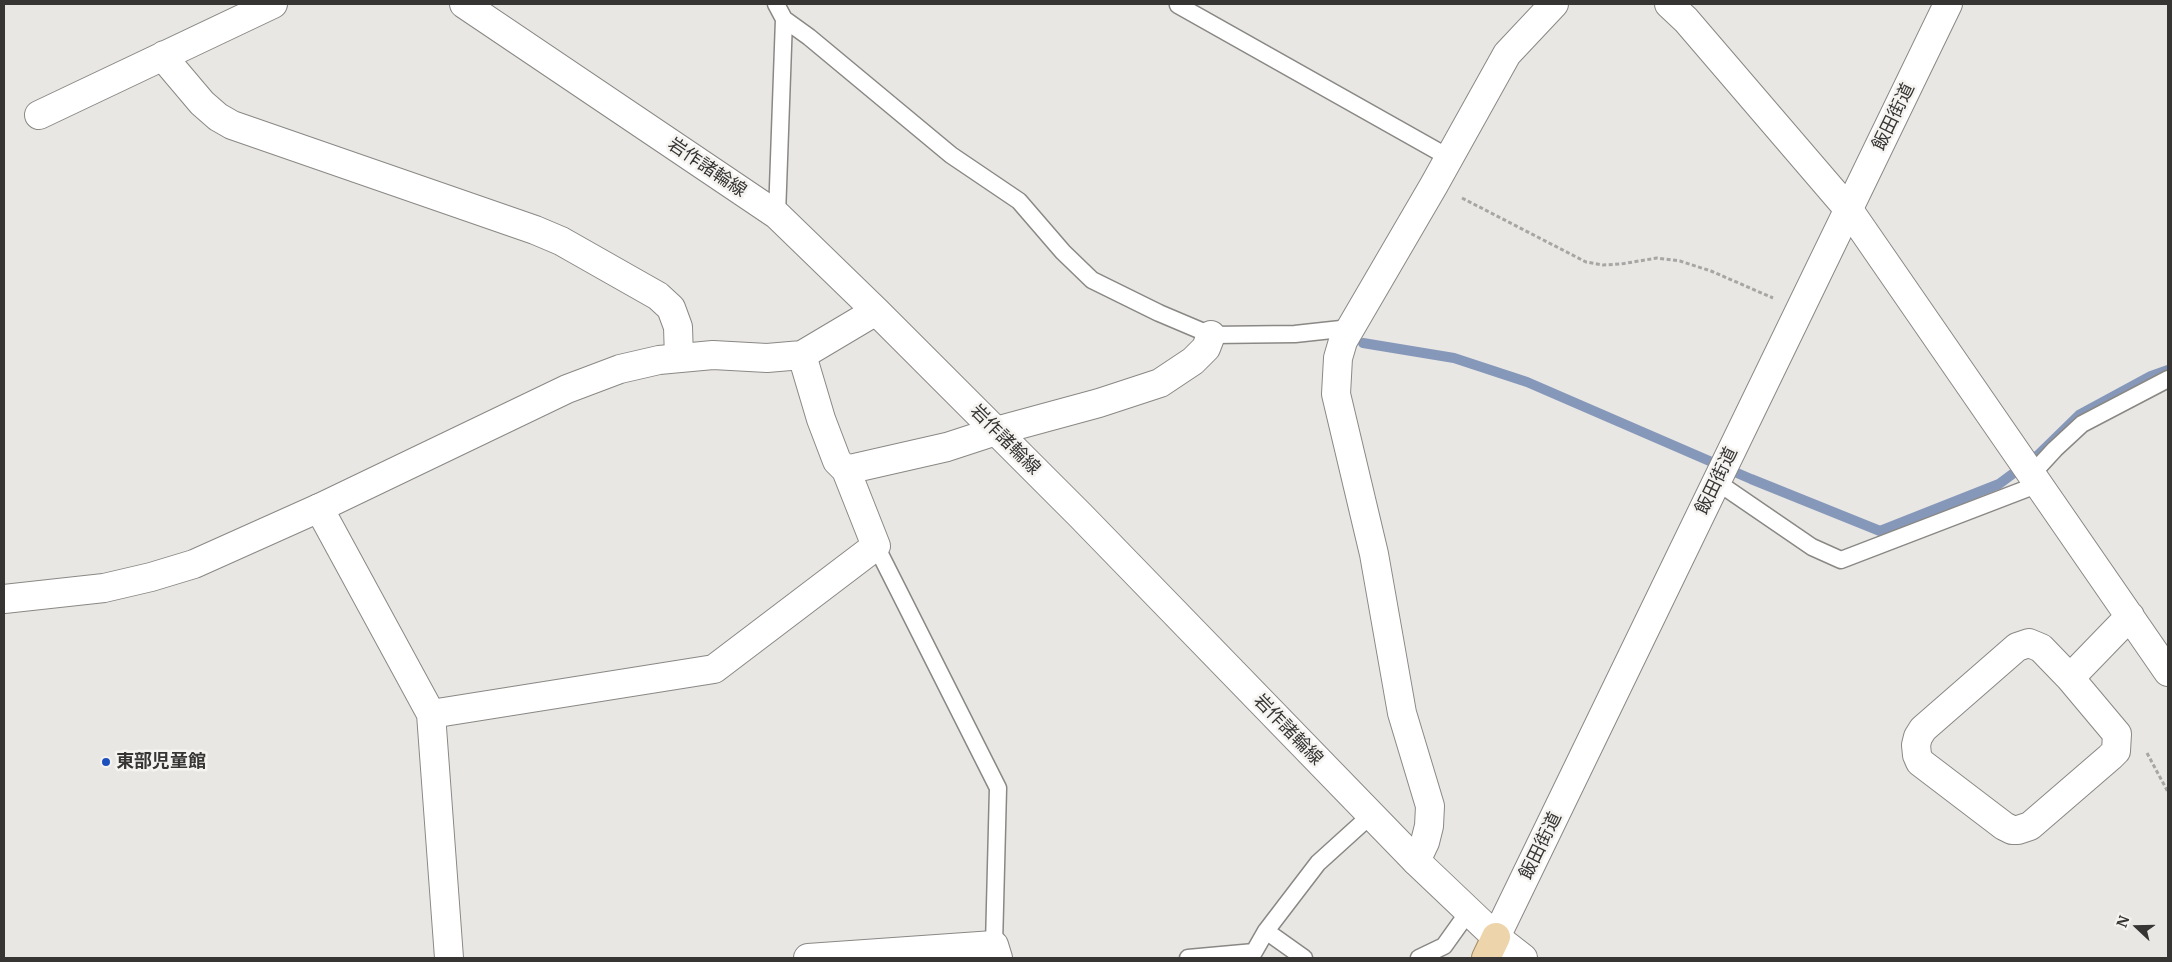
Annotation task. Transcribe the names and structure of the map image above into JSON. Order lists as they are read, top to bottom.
{
  "streets": {
    "street": ["飯田街道", "岩作諸輪線"]
  },
  "crossings": [
    ["飯田街道", "岩作諸輪線"]
  ],
  "places": ["東部児童館"],
  "north": "left"
}
